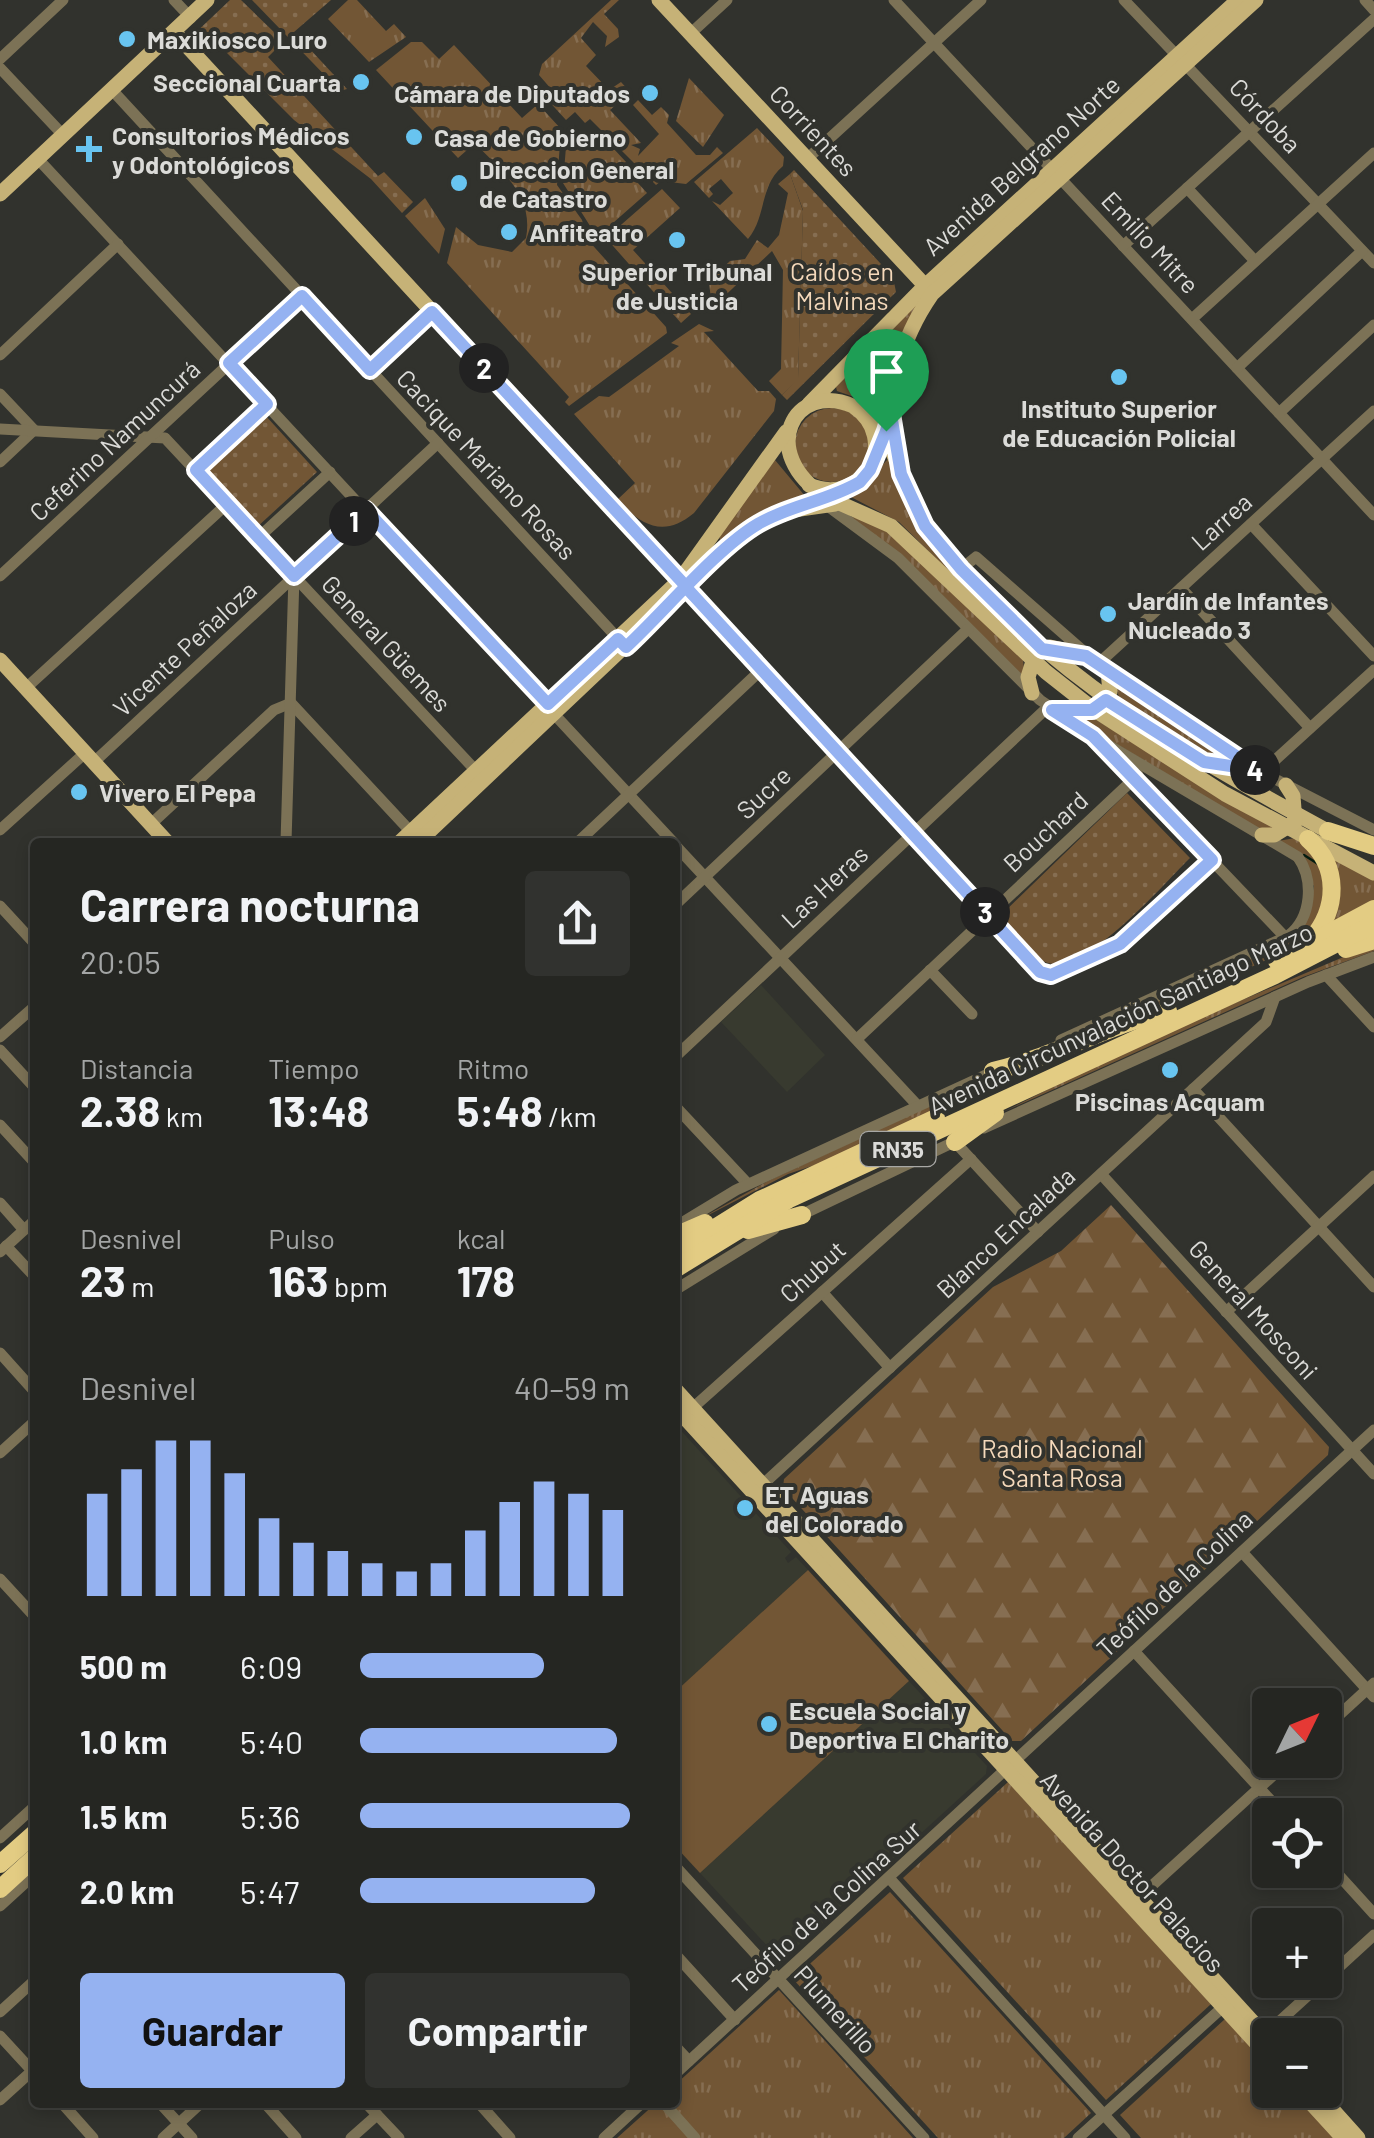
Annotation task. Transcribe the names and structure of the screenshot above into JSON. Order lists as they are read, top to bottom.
{
  "streets": {
    "highway": ["Avenida Circunvalación Santiago Marzo", "RN35"],
    "main road": ["Corrientes", "Avenida Belgrano Norte", "Avenida Doctor Palacios"],
    "street": [
      "Córdoba",
      "Emilio Mitre",
      "Ceferino Namuncurá",
      "Cacique Mariano Rosas",
      "Larrea",
      "General Güemes",
      "Vicente Peñaloza",
      "Sucre",
      "Bouchard",
      "Las Heras",
      "Blanco Encalada",
      "Chubut",
      "General Mosconi",
      "Teófilo de la Colina",
      "Teófilo de la Colina Sur",
      "Plumerillo"
    ]
  },
  "crossings": [
    ["Córdoba", "Avenida Belgrano Norte"],
    ["Corrientes", "Avenida Belgrano Norte"],
    ["Avenida Belgrano Norte", "Emilio Mitre"],
    ["Emilio Mitre", "Larrea"],
    ["Ceferino Namuncurá", "Cacique Mariano Rosas"],
    ["Ceferino Namuncurá", "General Güemes"],
    ["Cacique Mariano Rosas", "Vicente Peñaloza"],
    ["General Güemes", "Vicente Peñaloza"],
    ["Blanco Encalada", "General Mosconi"],
    ["Blanco Encalada", "Avenida Doctor Palacios"],
    ["Chubut", "Avenida Doctor Palacios"],
    ["General Mosconi", "Teófilo de la Colina"],
    ["Teófilo de la Colina", "Avenida Doctor Palacios"],
    ["Teófilo de la Colina", "Teófilo de la Colina Sur"],
    ["Avenida Doctor Palacios", "Teófilo de la Colina Sur"],
    ["Teófilo de la Colina Sur", "Plumerillo"]
  ],
  "parks": ["Caídos en Malvinas", "Radio Nacional Santa Rosa"],
  "places": {
    "other": [
      "Maxikiosco Luro",
      "Seccional Cuarta",
      "Cámara de Diputados",
      "Casa de Gobierno",
      "Direccion General de Catastro",
      "Anfiteatro",
      "Superior Tribunal de Justicia",
      "Instituto Superior de Educación Policial",
      "Jardín de Infantes Nucleado 3",
      "Vivero El Pepa",
      "Piscinas Acquam",
      "ET Aguas del Colorado",
      "Escuela Social y Deportiva El Charito"
    ],
    "health": ["Consultorios Médicos y Odontológicos"]
  },
  "north": "top right",
  "page": {
    "pins": [
      "2",
      "1",
      "4",
      "3"
    ],
    "heading": ["Carrera nocturna", "20:05"],
    "stats": [
      ["Distancia", "2.38 km"],
      ["Tiempo", "13:48"],
      ["Ritmo", "5:48 /km"],
      ["Desnivel", "23 m"],
      ["Pulso", "163 bpm"],
      ["kcal", "178"]
    ],
    "chart": ["Desnivel", "40–59 m"],
    "list": [
      {
        "name": "500 m",
        "note": "6:09"
      },
      {
        "name": "1.0 km",
        "note": "5:40"
      },
      {
        "name": "1.5 km",
        "note": "5:36"
      },
      {
        "name": "2.0 km",
        "note": "5:47"
      }
    ],
    "map_buttons": ["+", "−"],
    "buttons": ["Guardar", "Compartir"]
  }
}
